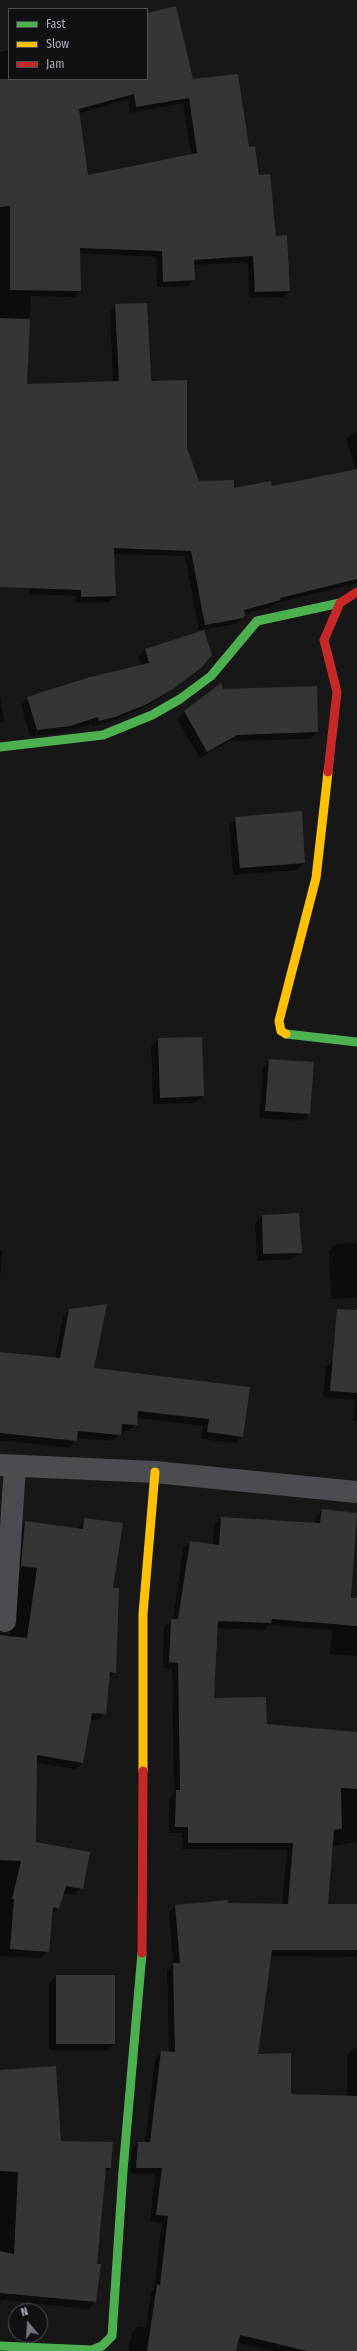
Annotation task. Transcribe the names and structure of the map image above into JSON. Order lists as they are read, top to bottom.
{
  "legend": ["Fast", "Slow", "Jam"],
  "north": "top"
}
